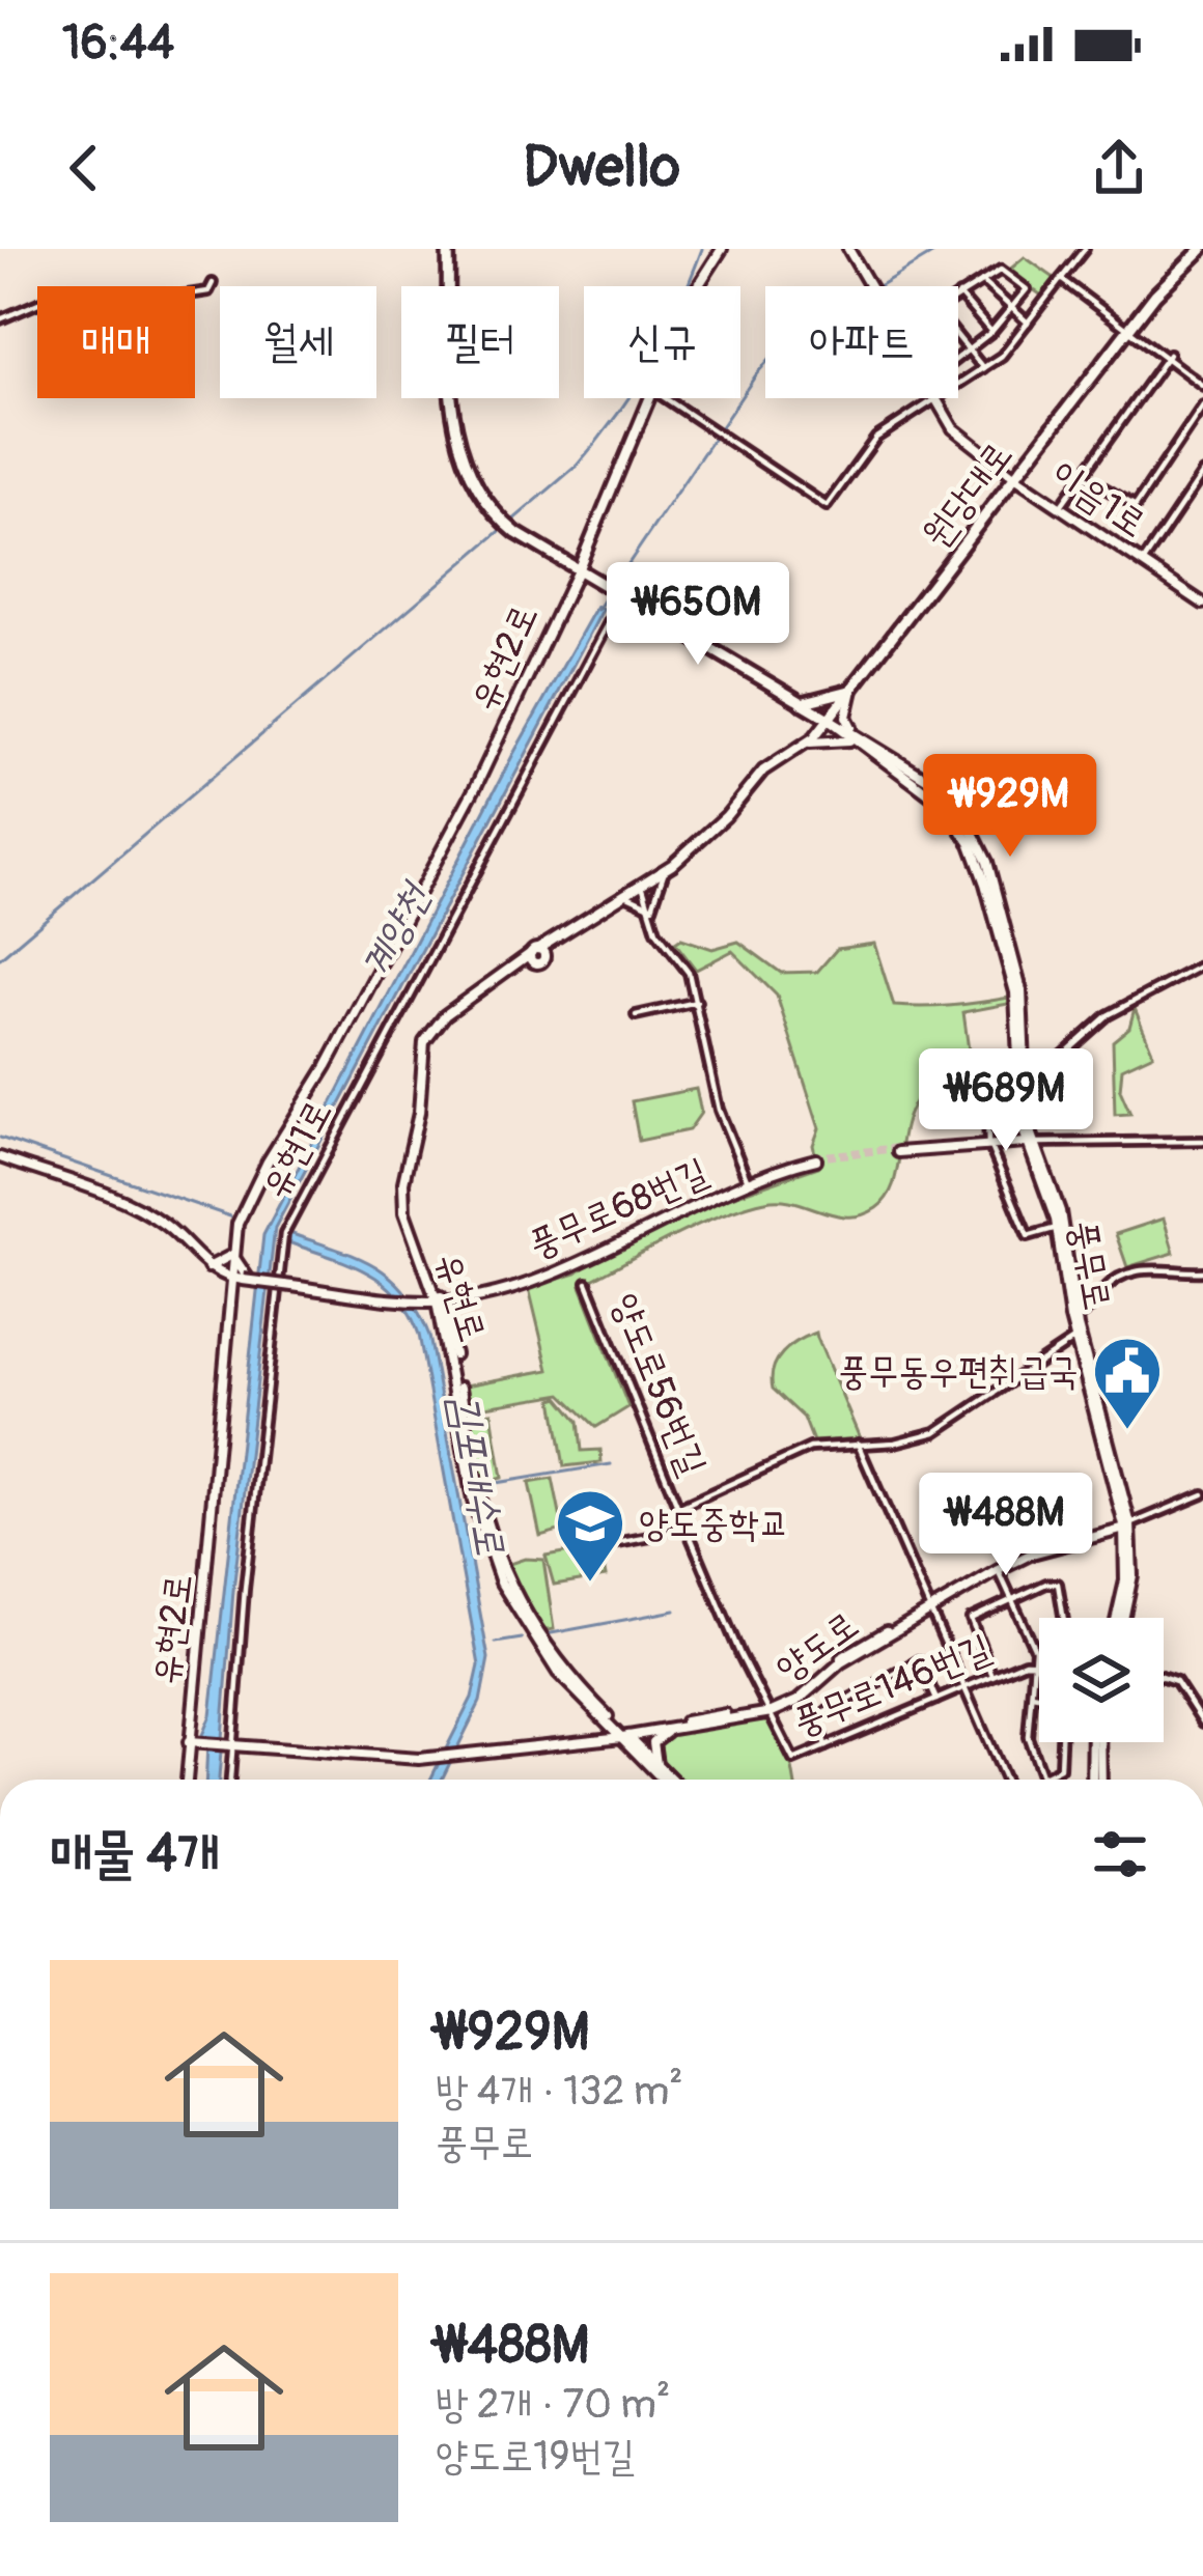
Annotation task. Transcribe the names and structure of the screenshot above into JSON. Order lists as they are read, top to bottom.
{
  "streets": {
    "main road": ["원당대로"],
    "street": [
      "이음1로",
      "유현2로",
      "유현1로",
      "풍무로68번길",
      "풍무로",
      "유현로",
      "양도로56번길",
      "양도로",
      "풍무로146번길"
    ]
  },
  "crossings": [
    ["원당대로", "이음1로"],
    ["원당대로", "풍무로"],
    ["유현2로", "풍무로68번길"],
    ["유현2로", "양도로"],
    ["유현1로", "양도로"],
    ["풍무로68번길", "유현로"],
    ["풍무로", "양도로"],
    ["유현로", "양도로"],
    ["양도로56번길", "양도로"],
    ["양도로56번길", "풍무로146번길"],
    ["양도로", "풍무로146번길"]
  ],
  "water": ["계양천", "김포대수로"],
  "places": {
    "public building": ["풍무동우편취급국"],
    "school or university": ["양도중학교"]
  },
  "page": {
    "status": "16:44",
    "header": "Dwello",
    "chip": [
      "매매",
      "월세",
      "필터",
      "신규",
      "아파트"
    ],
    "price": [
      "₩650M",
      "₩929M",
      "₩689M",
      "₩488M"
    ],
    "heading": "매물 4개",
    "list": [
      {
        "name": "₩929M",
        "note": "방 4개 · 132 m² · 풍무로"
      },
      {
        "name": "₩488M",
        "note": "방 2개 · 70 m² · 양도로19번길"
      }
    ]
  }
}
